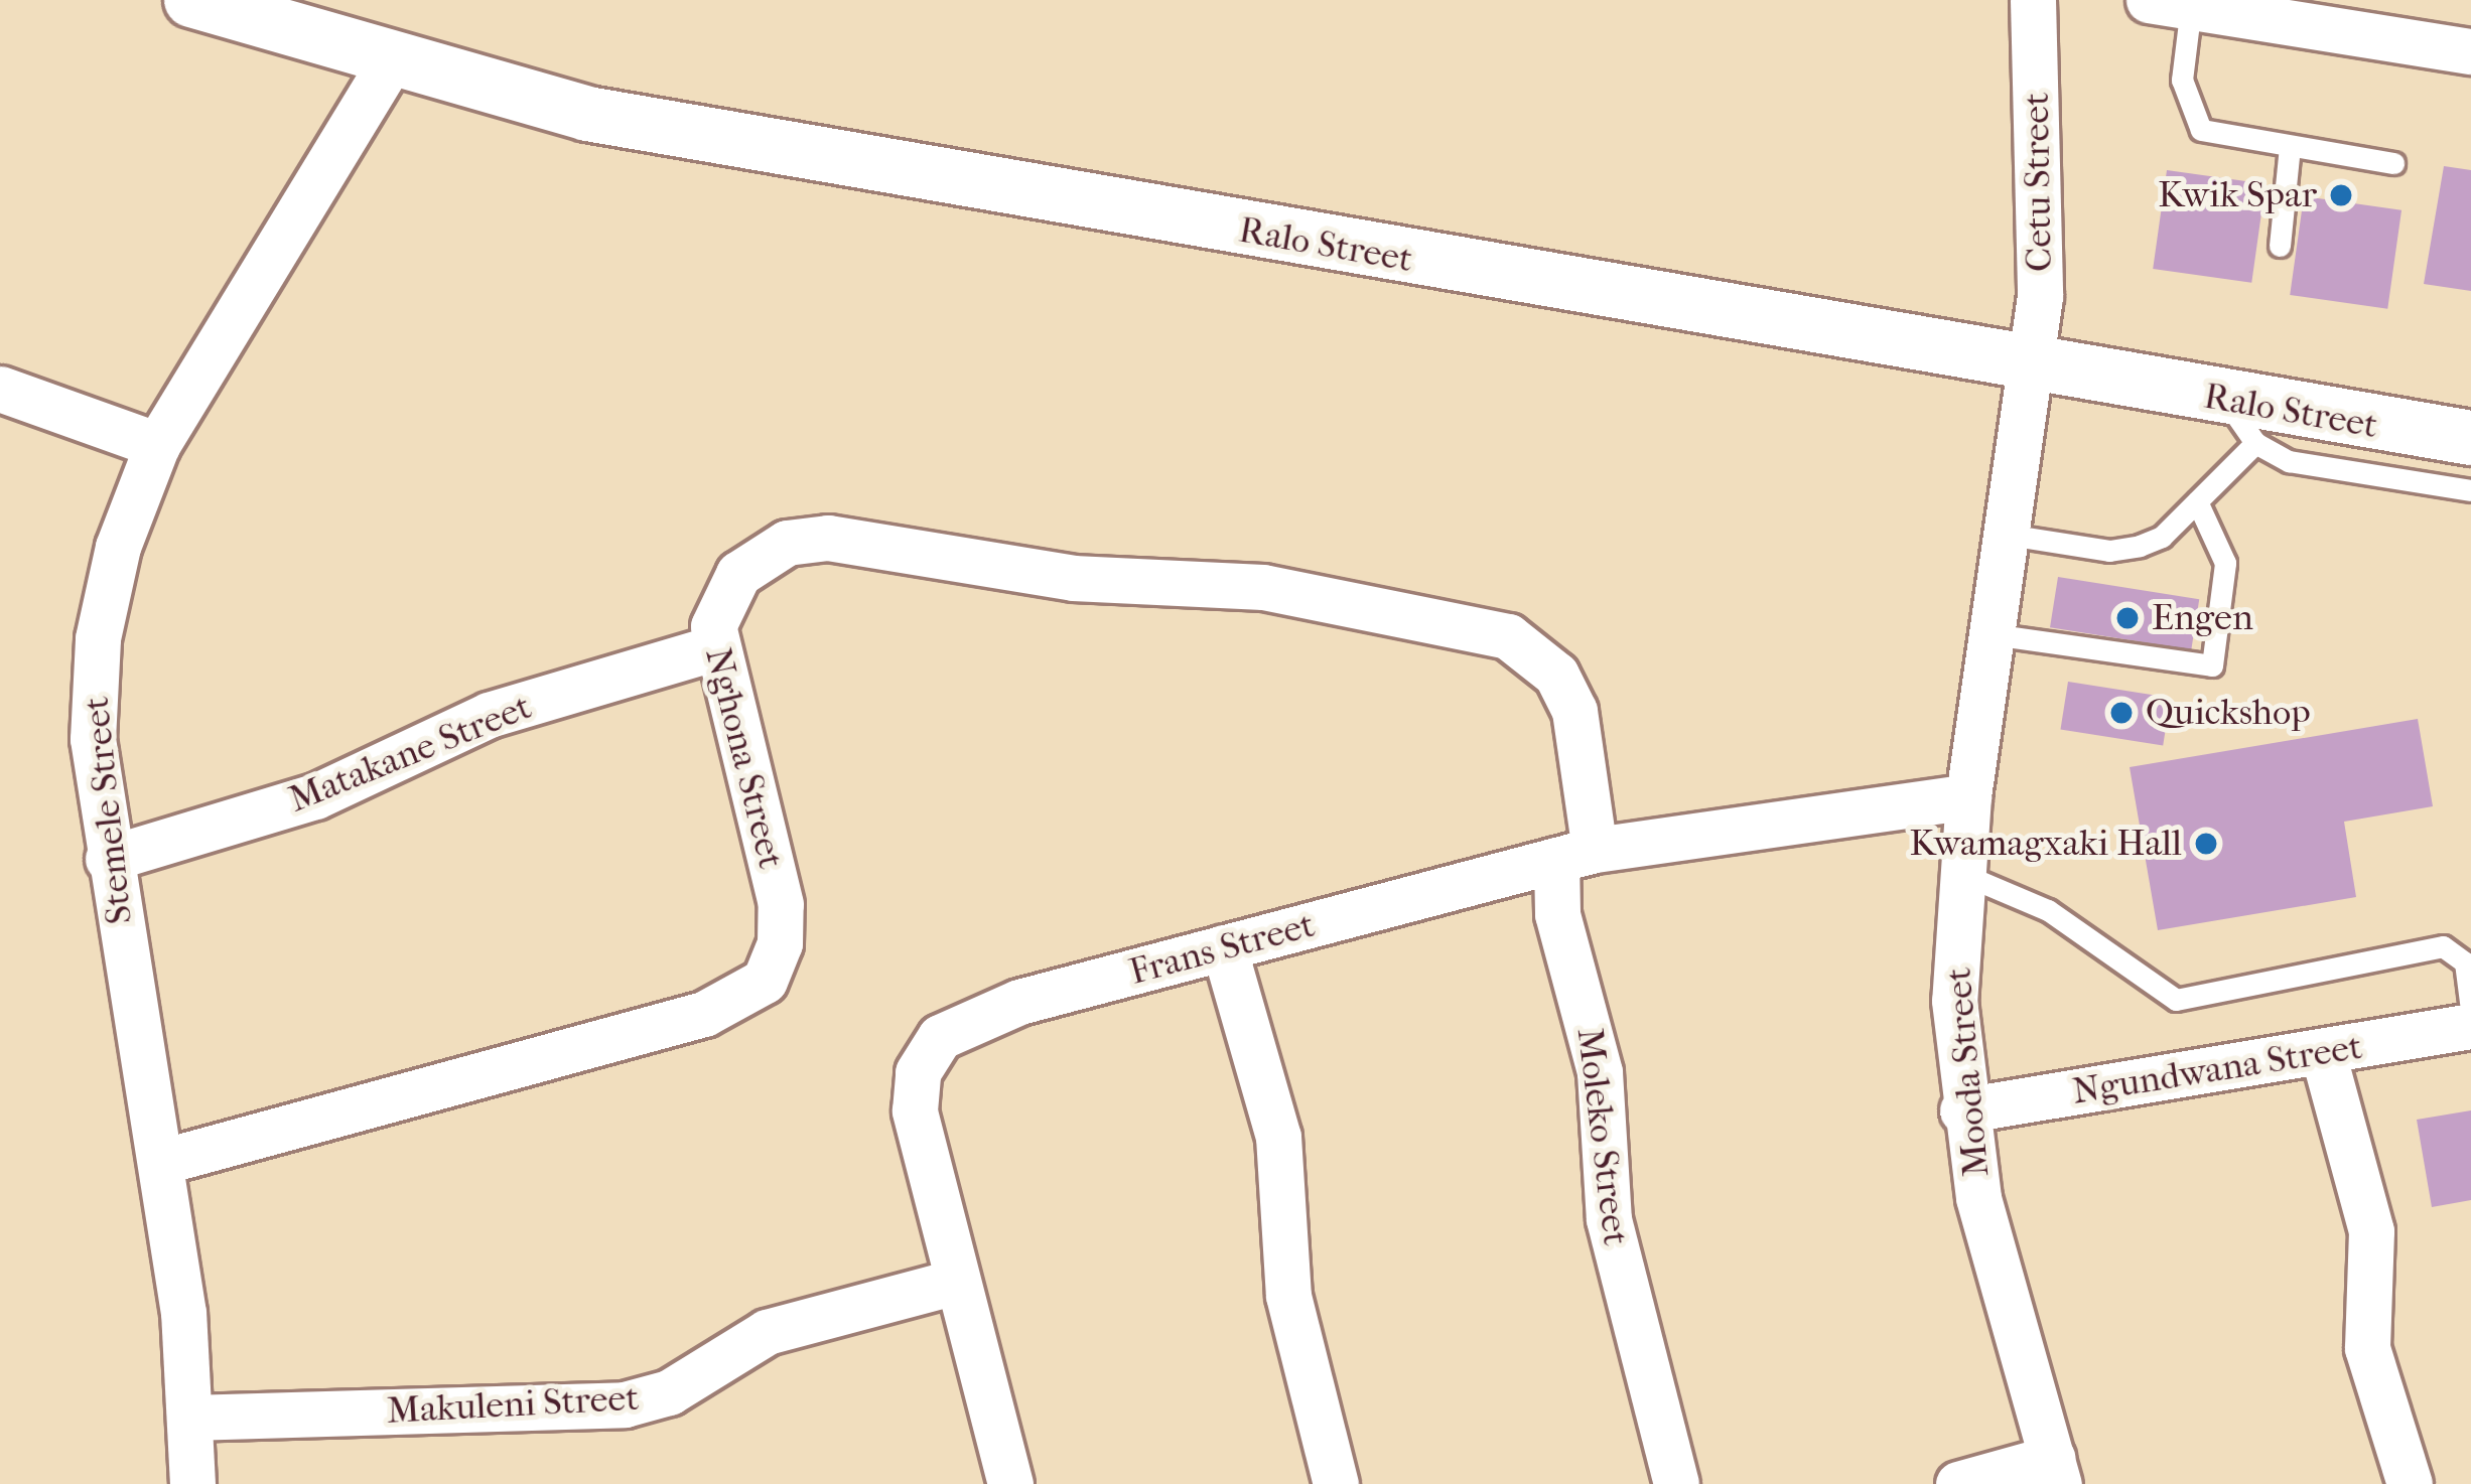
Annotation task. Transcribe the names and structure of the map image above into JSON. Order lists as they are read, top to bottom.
{
  "streets": {
    "street": [
      "Cetu Street",
      "Ralo Street",
      "Matakane Street",
      "Nghona Street",
      "Stemele Street",
      "Frans Street",
      "Ngundwana Street",
      "Mooda Street",
      "Moleko Street",
      "Makuleni Street"
    ]
  },
  "crossings": [
    ["Cetu Street", "Ralo Street"],
    ["Cetu Street", "Mooda Street"],
    ["Ralo Street", "Stemele Street"],
    ["Ralo Street", "Mooda Street"],
    ["Matakane Street", "Nghona Street"],
    ["Matakane Street", "Stemele Street"],
    ["Nghona Street", "Stemele Street"],
    ["Nghona Street", "Frans Street"],
    ["Nghona Street", "Moleko Street"],
    ["Stemele Street", "Makuleni Street"],
    ["Frans Street", "Mooda Street"],
    ["Frans Street", "Moleko Street"],
    ["Frans Street", "Makuleni Street"],
    ["Ngundwana Street", "Mooda Street"]
  ],
  "places": [
    "Kwik Spar",
    "Engen",
    "Quickshop",
    "Kwamagxaki Hall"
  ]
}
